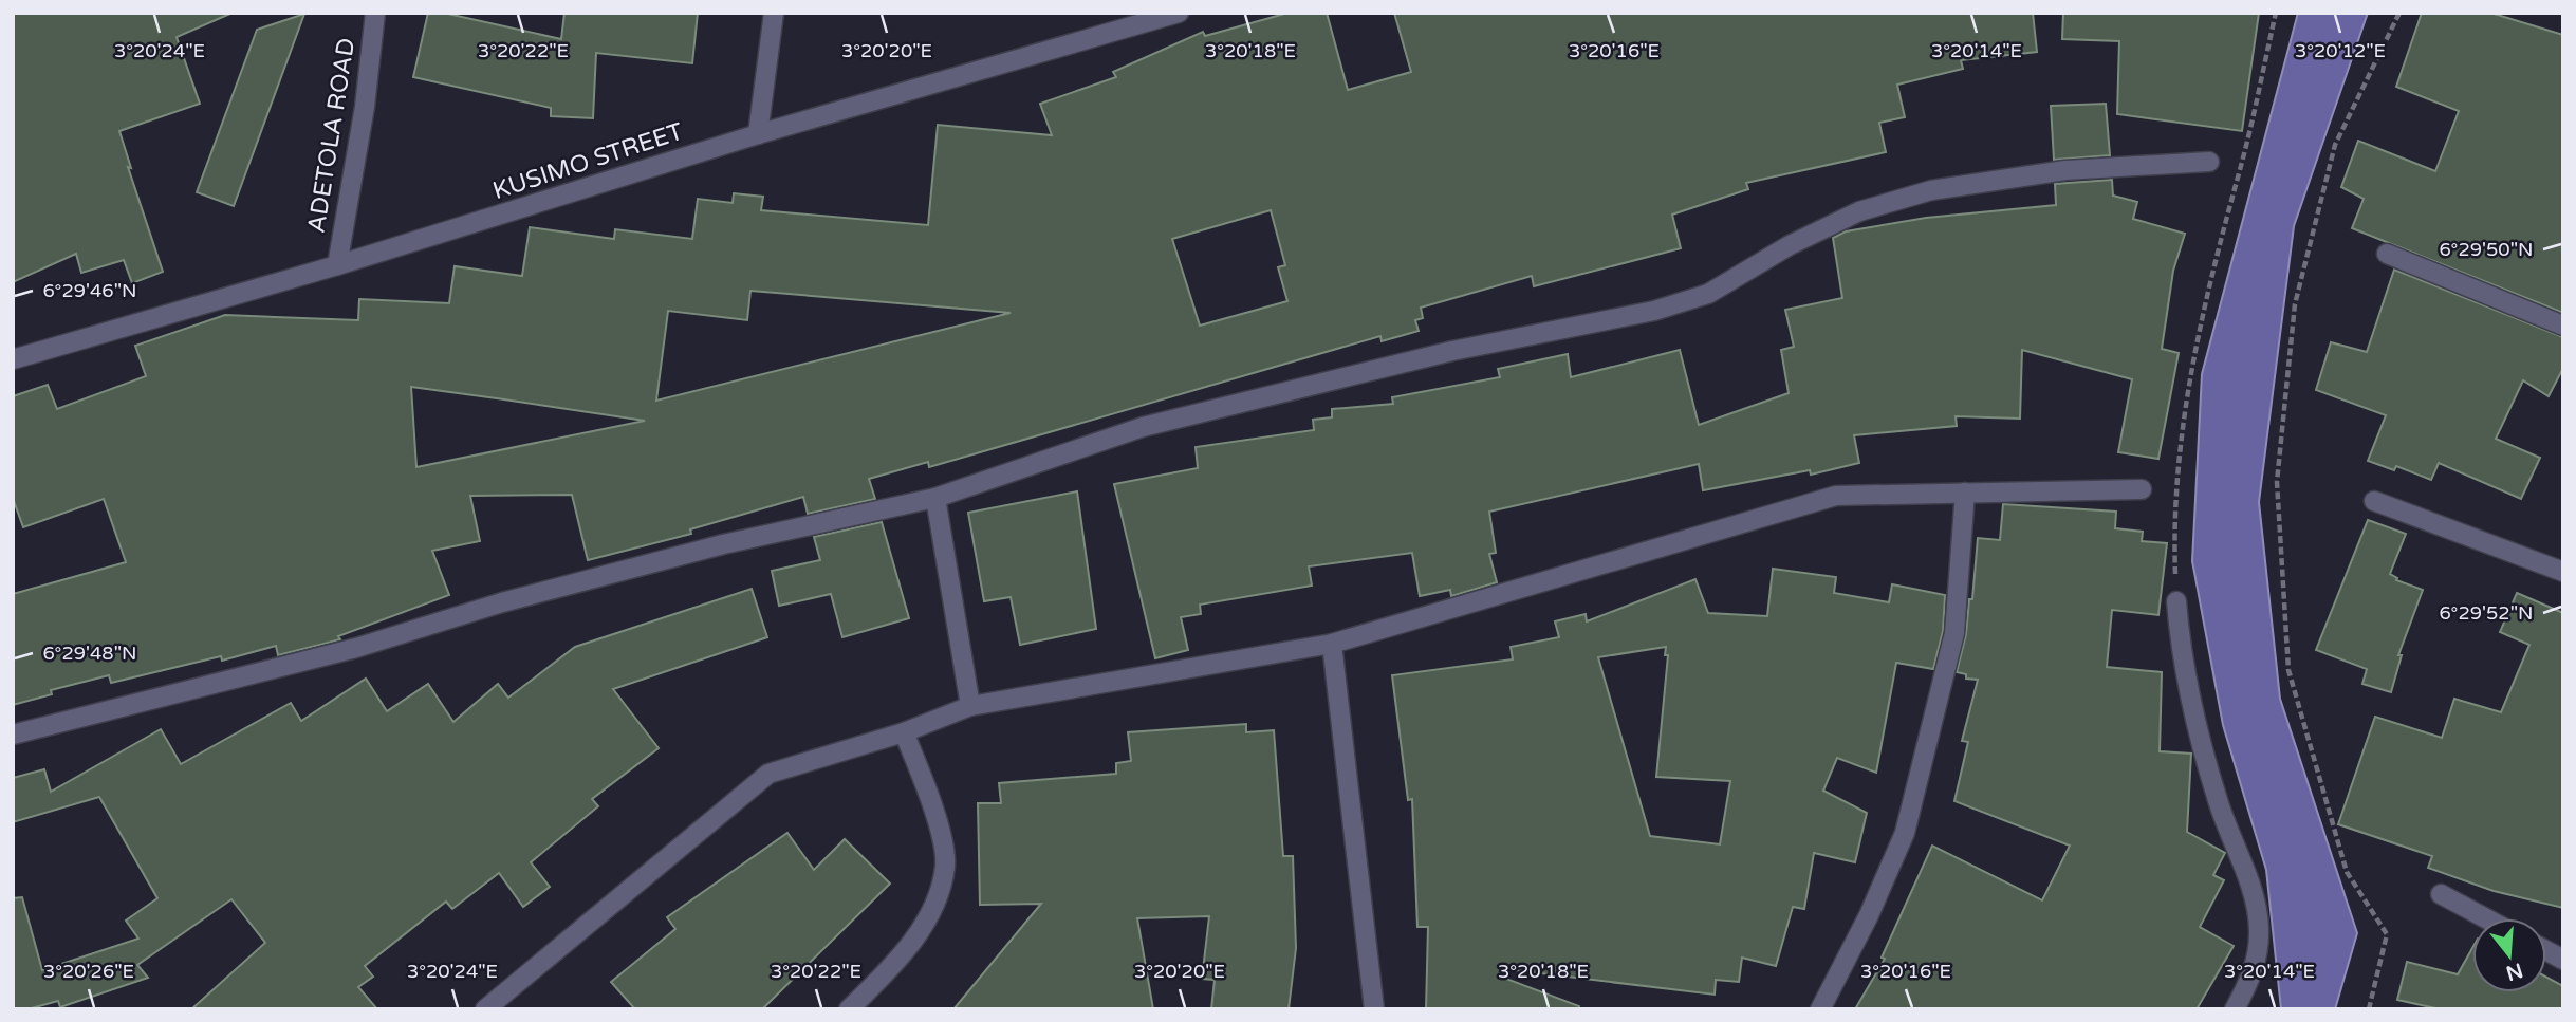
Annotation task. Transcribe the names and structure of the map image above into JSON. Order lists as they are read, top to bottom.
{
  "streets": {
    "street": ["ADETOLA ROAD", "KUSIMO STREET"]
  },
  "crossings": [
    ["ADETOLA ROAD", "KUSIMO STREET"]
  ],
  "north": "bottom",
  "coordinates": [
    "3°20'24\"E",
    "3°20'22\"E",
    "3°20'20\"E",
    "3°20'18\"E",
    "3°20'16\"E",
    "3°20'14\"E",
    "3°20'12\"E",
    "6°29'50\"N",
    "6°29'46\"N",
    "6°29'52\"N",
    "6°29'48\"N",
    "3°20'26\"E"
  ]
}
